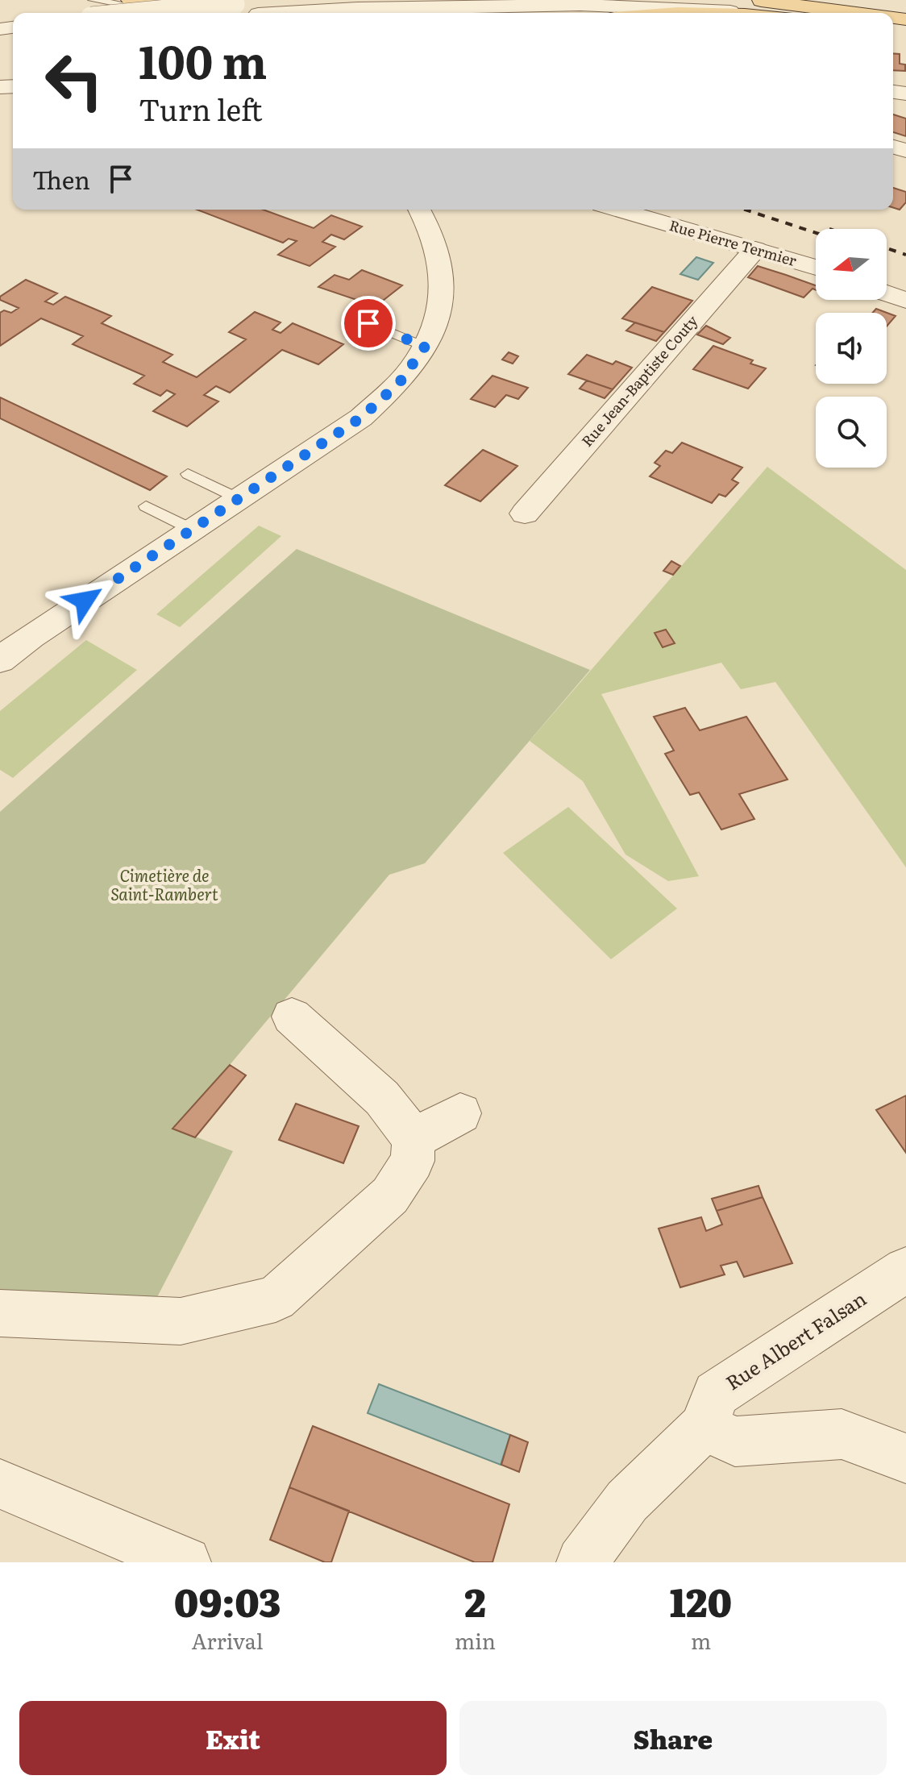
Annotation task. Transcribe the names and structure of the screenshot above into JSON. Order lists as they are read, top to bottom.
{
  "streets": {
    "street": ["Rue Pierre Termier", "Rue Jean-Baptiste Couty", "Rue Albert Falsan"]
  },
  "crossings": [
    ["Rue Pierre Termier", "Rue Jean-Baptiste Couty"]
  ],
  "parks": ["Cimetière de Saint-Rambert"],
  "north": "left",
  "page": {
    "turn": ["100 m", "Turn left"],
    "then": "Then",
    "eta": [
      "09:03",
      "Arrival",
      "2",
      "min",
      "120",
      "m"
    ],
    "buttons": ["Exit", "Share"]
  }
}
